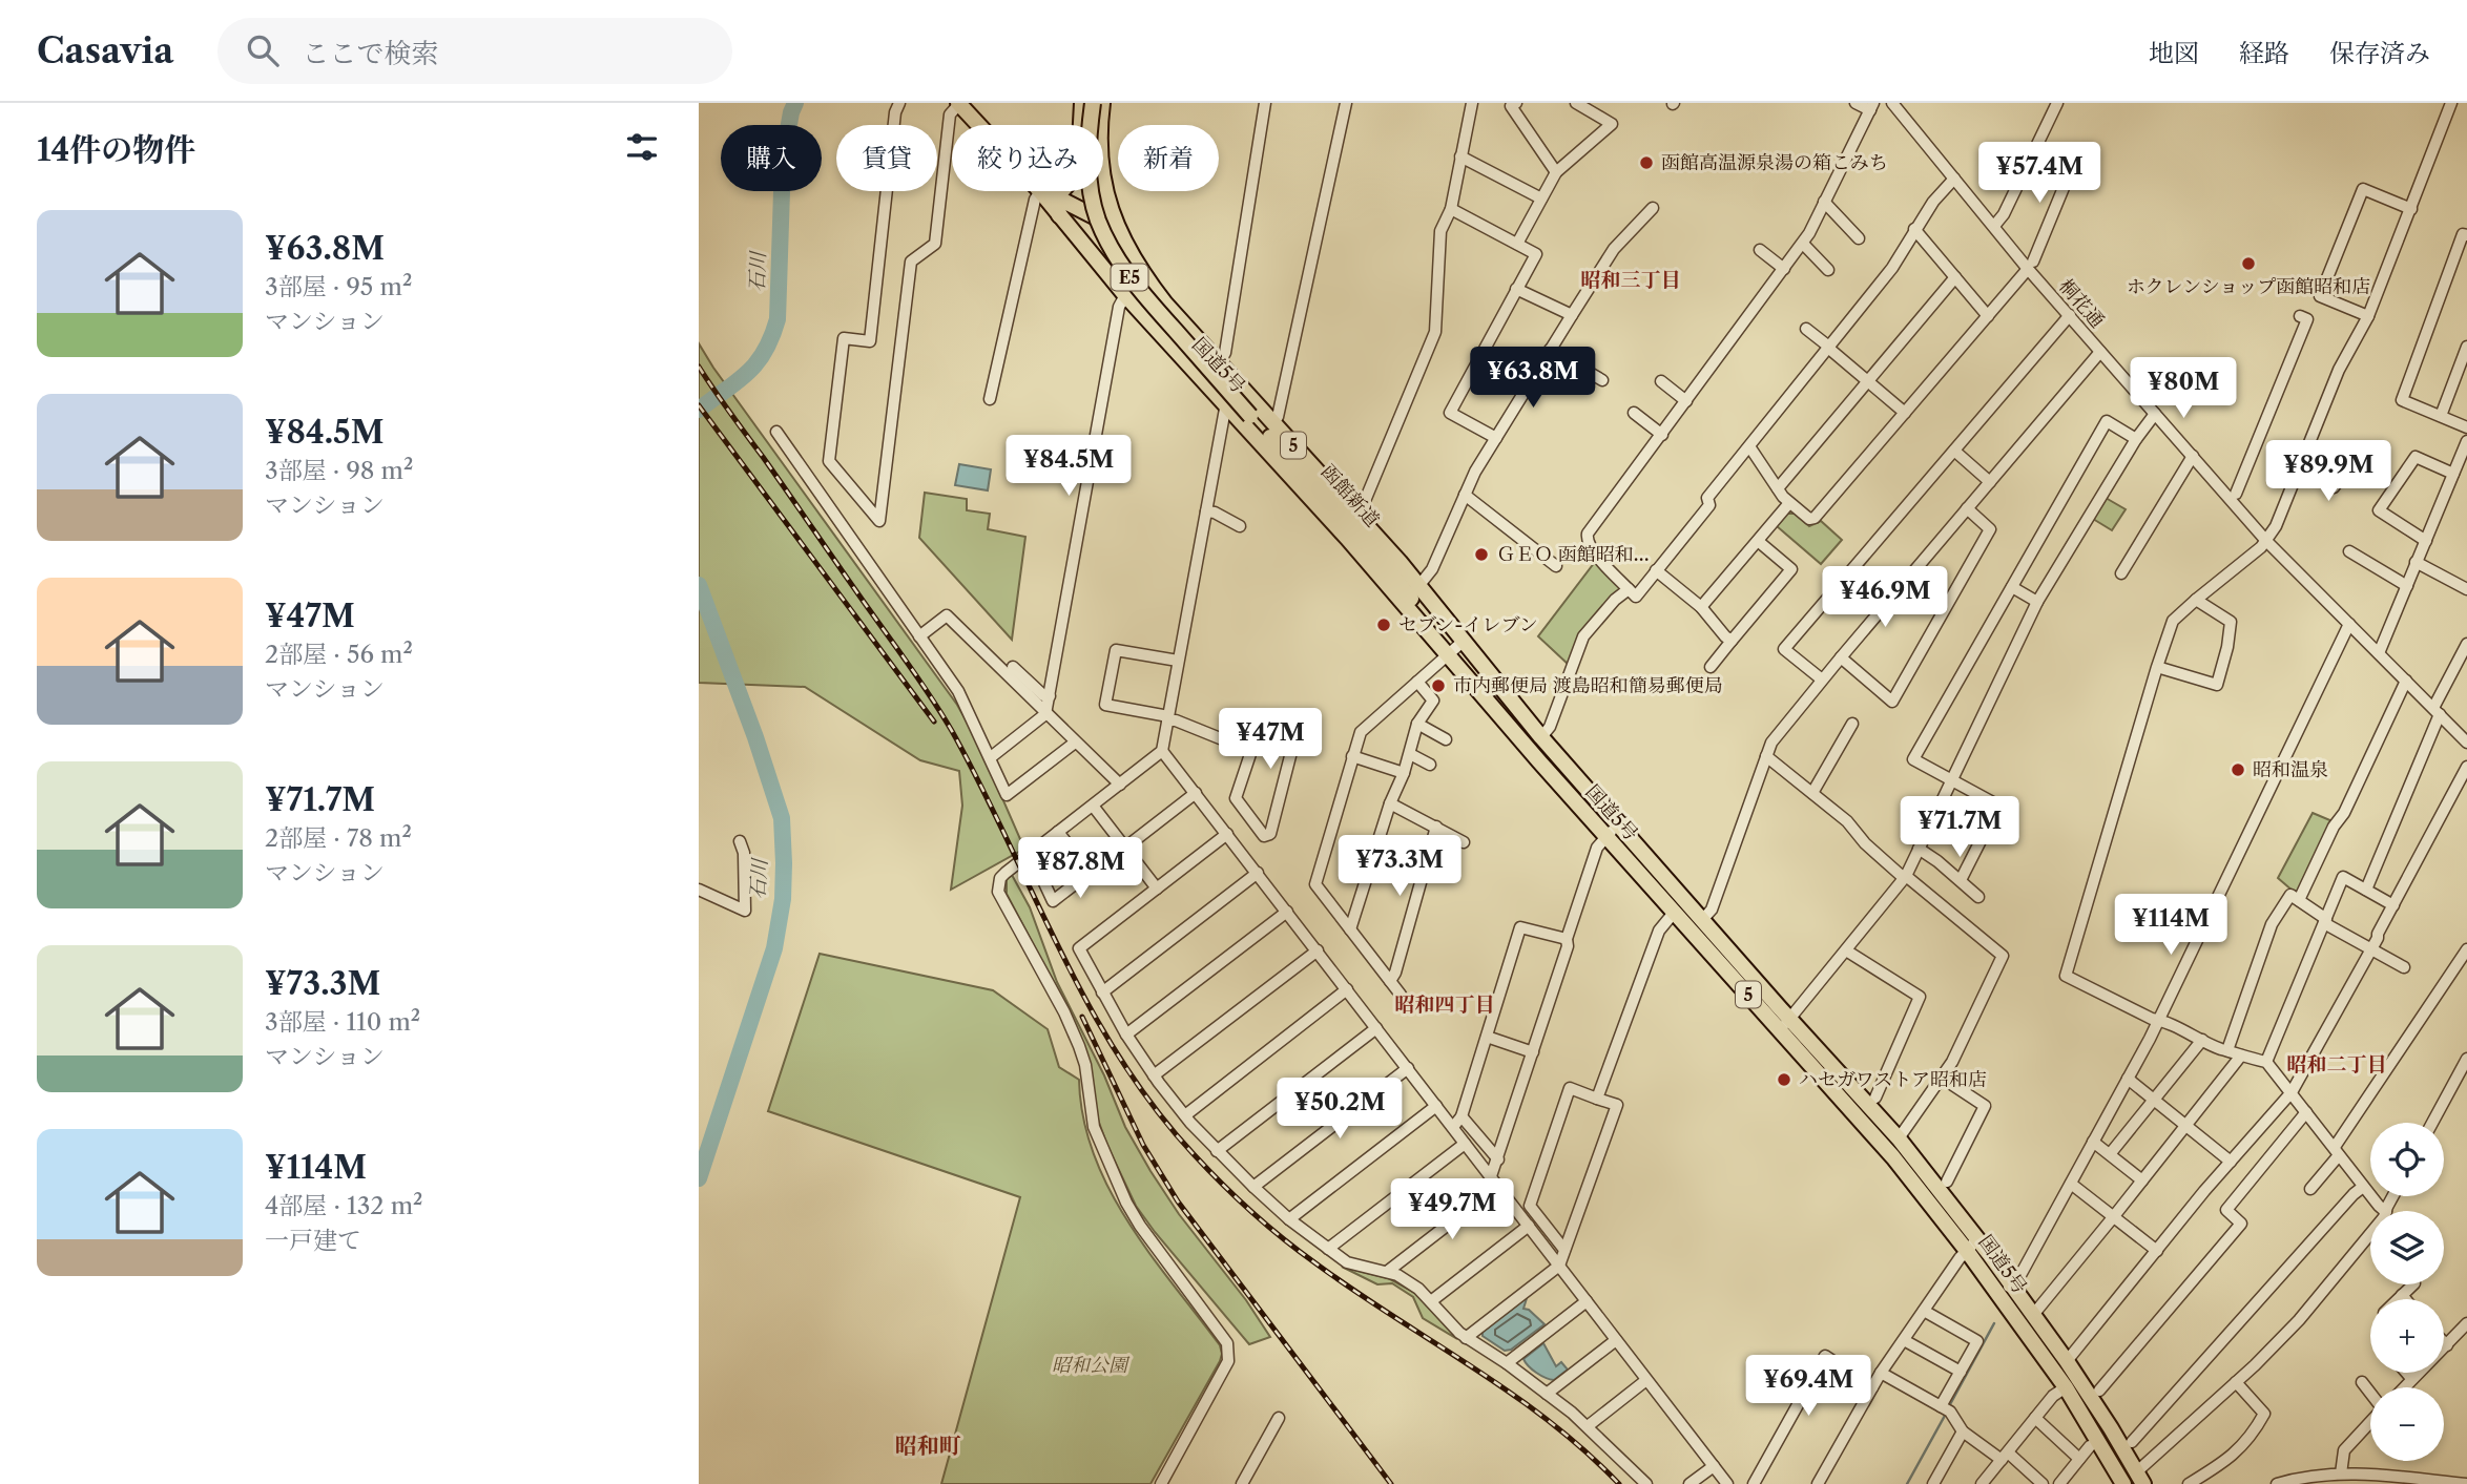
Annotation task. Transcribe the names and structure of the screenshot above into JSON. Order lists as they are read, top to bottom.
{
  "streets": {
    "highway": [
      "E5",
      "国道5号",
      "5",
      "函館新道"
    ],
    "street": ["桐花通"]
  },
  "crossings": [
    ["国道5号", "5"],
    ["国道5号", "函館新道"]
  ],
  "districts": [
    "昭和三丁目",
    "昭和四丁目",
    "昭和二丁目",
    "昭和町"
  ],
  "water": ["石川"],
  "parks": ["昭和公園"],
  "places": [
    "函館高温源泉湯の箱こみち",
    "ホクレンショップ函館昭和店",
    "ＧＥＯ 函館昭和…",
    "セブン-イレブン",
    "市内郵便局 渡島昭和簡易郵便局",
    "昭和温泉",
    "ハセガワストア昭和店"
  ],
  "page": {
    "header": "Casavia",
    "search": "ここで検索",
    "nav": ["地図", "経路", "保存済み"],
    "heading": "14件の物件",
    "chip": [
      "購入",
      "賃貸",
      "絞り込み",
      "新着"
    ],
    "price": [
      "¥57.4M",
      "¥63.8M",
      "¥80M",
      "¥84.5M",
      "¥89.9M",
      "¥46.9M",
      "¥47M",
      "¥71.7M",
      "¥73.3M",
      "¥87.8M",
      "¥114M",
      "¥50.2M",
      "¥49.7M",
      "¥69.4M"
    ],
    "list": [
      {
        "name": "¥63.8M",
        "note": "3部屋 · 95 m² · マンション"
      },
      {
        "name": "¥84.5M",
        "note": "3部屋 · 98 m² · マンション"
      },
      {
        "name": "¥47M",
        "note": "2部屋 · 56 m² · マンション"
      },
      {
        "name": "¥71.7M",
        "note": "2部屋 · 78 m² · マンション"
      },
      {
        "name": "¥73.3M",
        "note": "3部屋 · 110 m² · マンション"
      },
      {
        "name": "¥114M",
        "note": "4部屋 · 132 m² · 一戸建て"
      }
    ],
    "map_buttons": ["+", "−"]
  }
}
